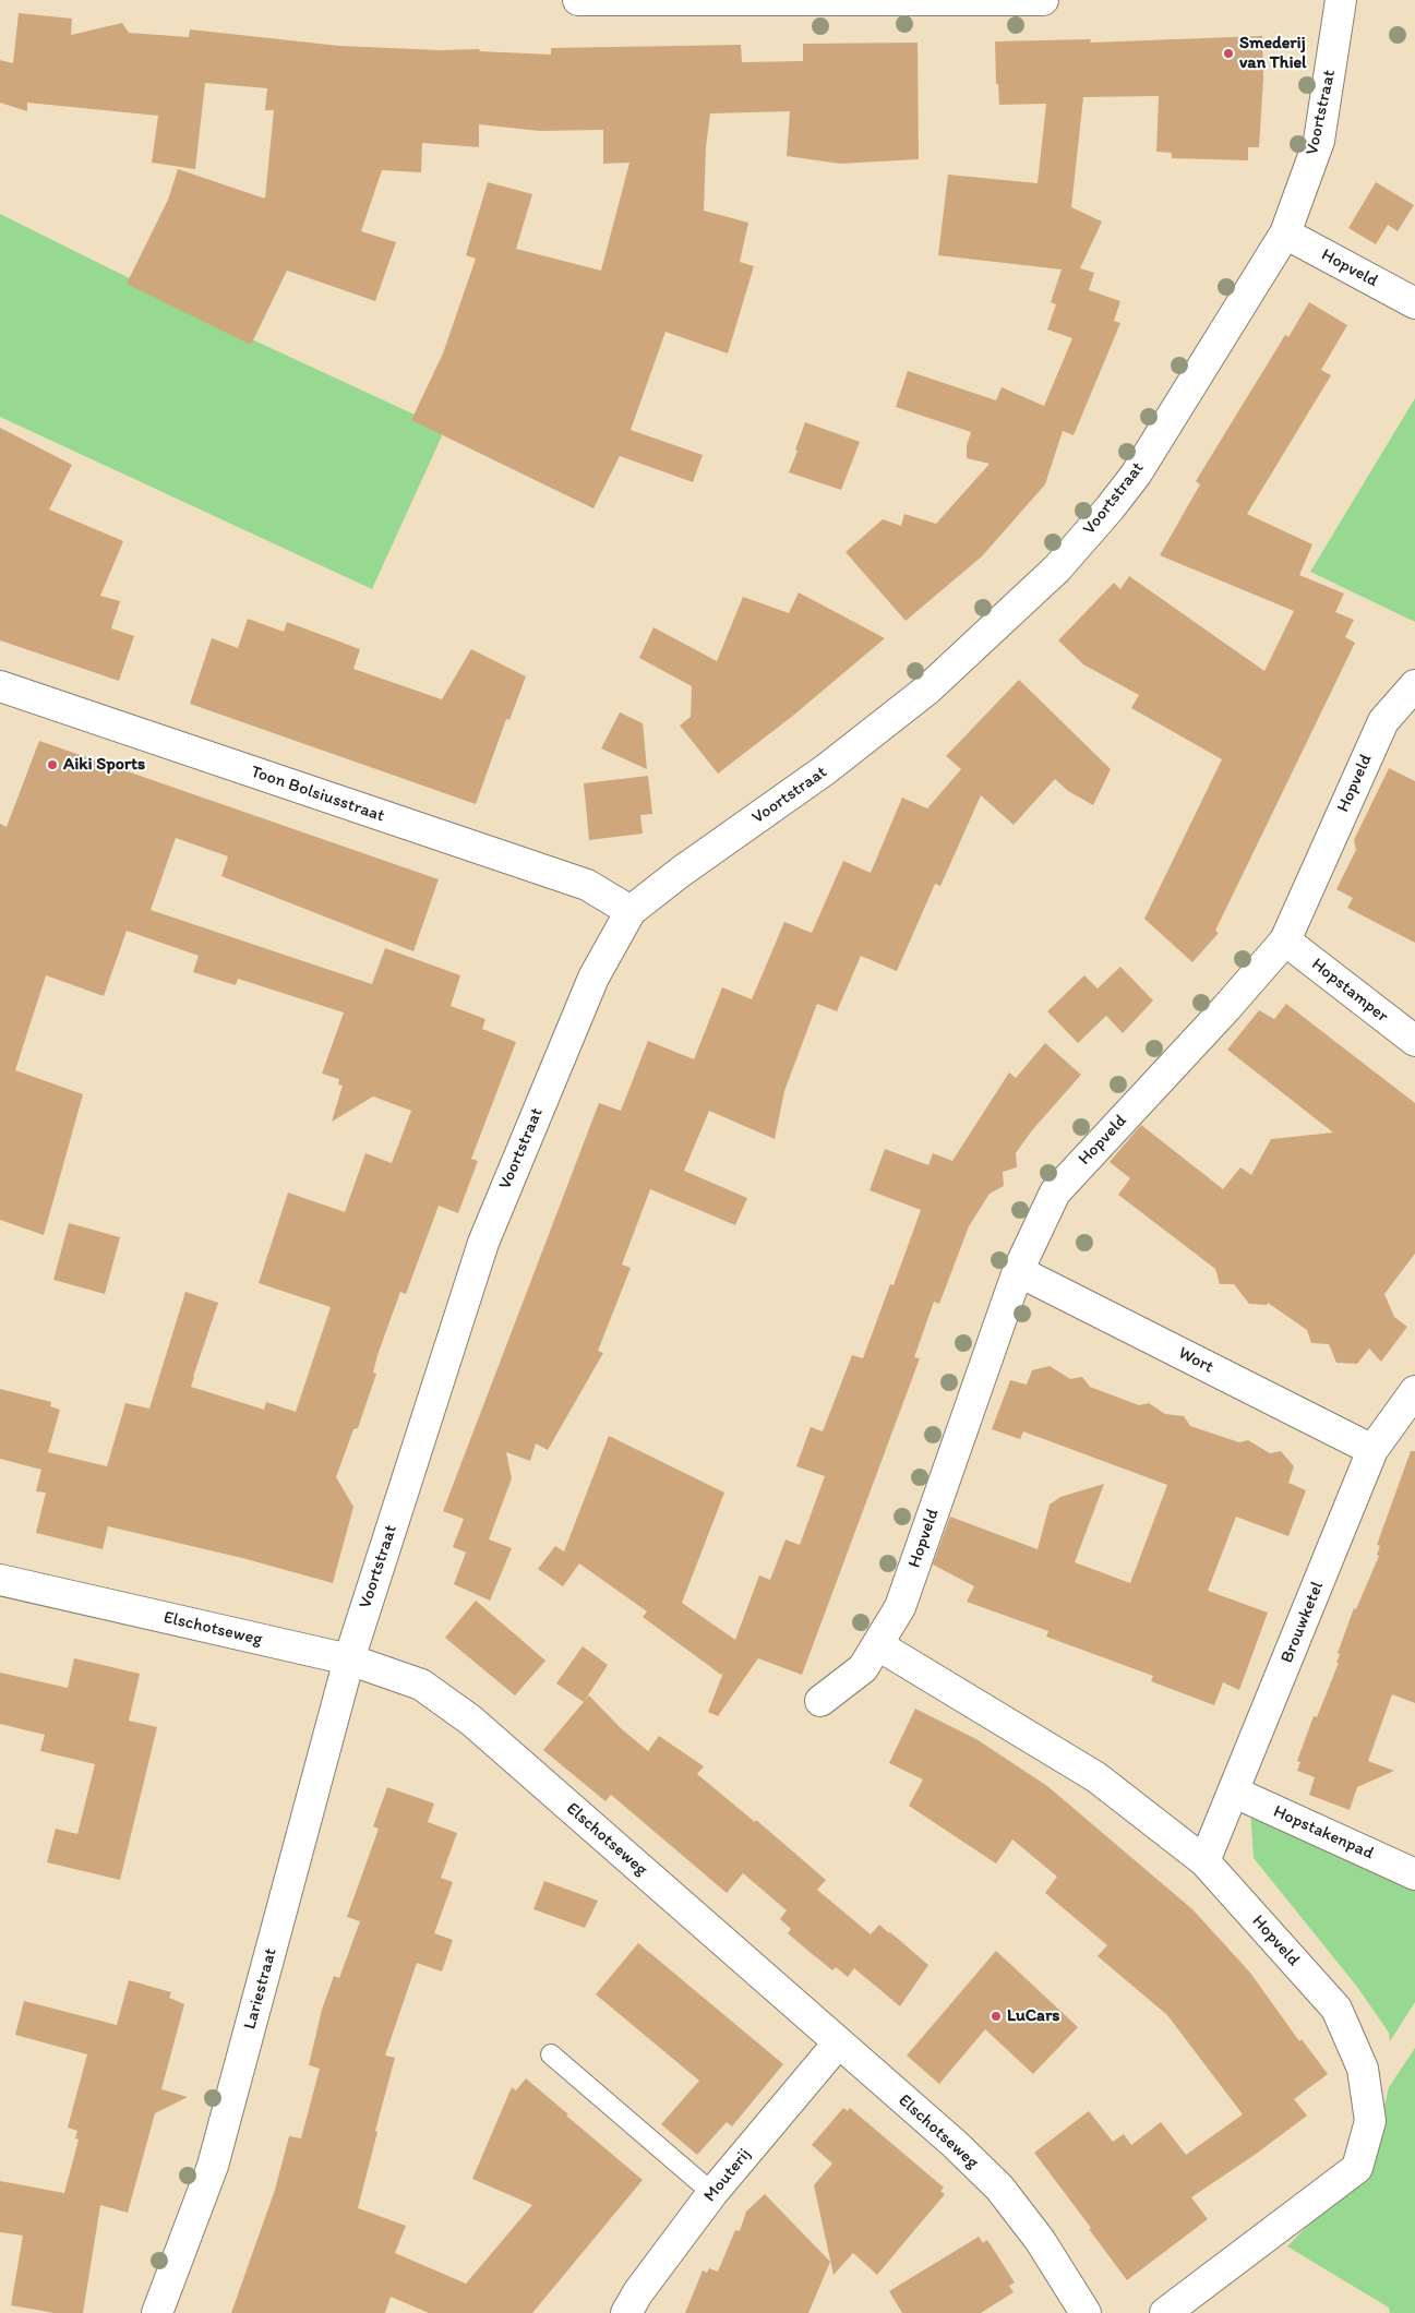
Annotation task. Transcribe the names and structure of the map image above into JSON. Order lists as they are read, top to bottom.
{
  "streets": {
    "street": [
      "Voortstraat",
      "Hopveld",
      "Toon Bolsiusstraat",
      "Hopstamper",
      "Wort",
      "Brouwketel",
      "Elschotseweg",
      "Hopstakenpad",
      "Lariestraat",
      "Mouterij"
    ]
  },
  "crossings": [
    ["Voortstraat", "Hopveld"],
    ["Voortstraat", "Toon Bolsiusstraat"],
    ["Voortstraat", "Elschotseweg"],
    ["Voortstraat", "Lariestraat"],
    ["Hopveld", "Hopstamper"],
    ["Hopveld", "Wort"],
    ["Hopveld", "Brouwketel"],
    ["Wort", "Brouwketel"],
    ["Brouwketel", "Hopstakenpad"],
    ["Elschotseweg", "Lariestraat"],
    ["Elschotseweg", "Mouterij"]
  ],
  "places": ["Smederij van Thiel", "Aiki Sports", "LuCars"]
}
